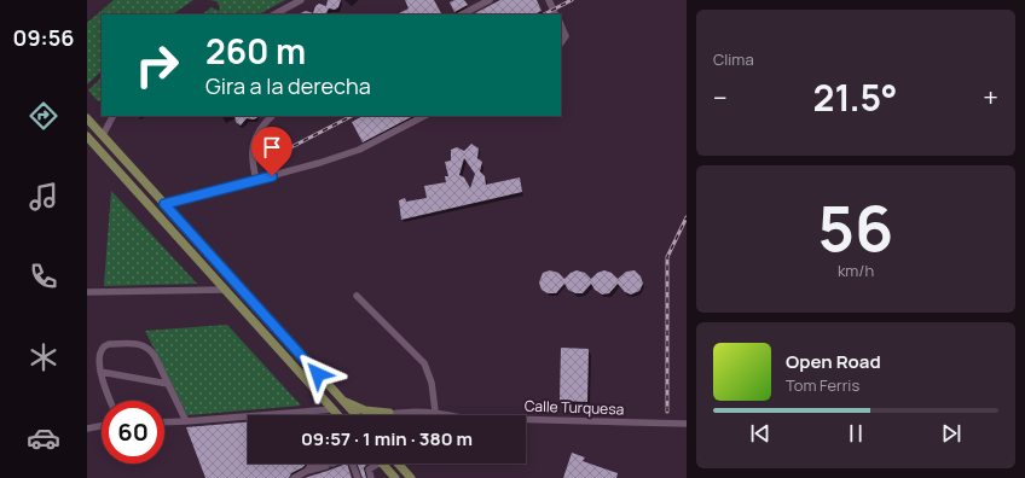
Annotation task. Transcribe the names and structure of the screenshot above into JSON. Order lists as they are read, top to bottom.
{
  "streets": {
    "street": ["Calle Turquesa"]
  },
  "page": {
    "tabs": "09:56",
    "tile": [
      "Clima",
      ["56", "km/h"]
    ],
    "turn": ["260 m", "Gira a la derecha"],
    "heat": ["−", "21.5°", "+"],
    "song": ["Open Road", "Tom Ferris"],
    "limit": "60",
    "trip": "09:57 · 1 min · 380 m"
  }
}
